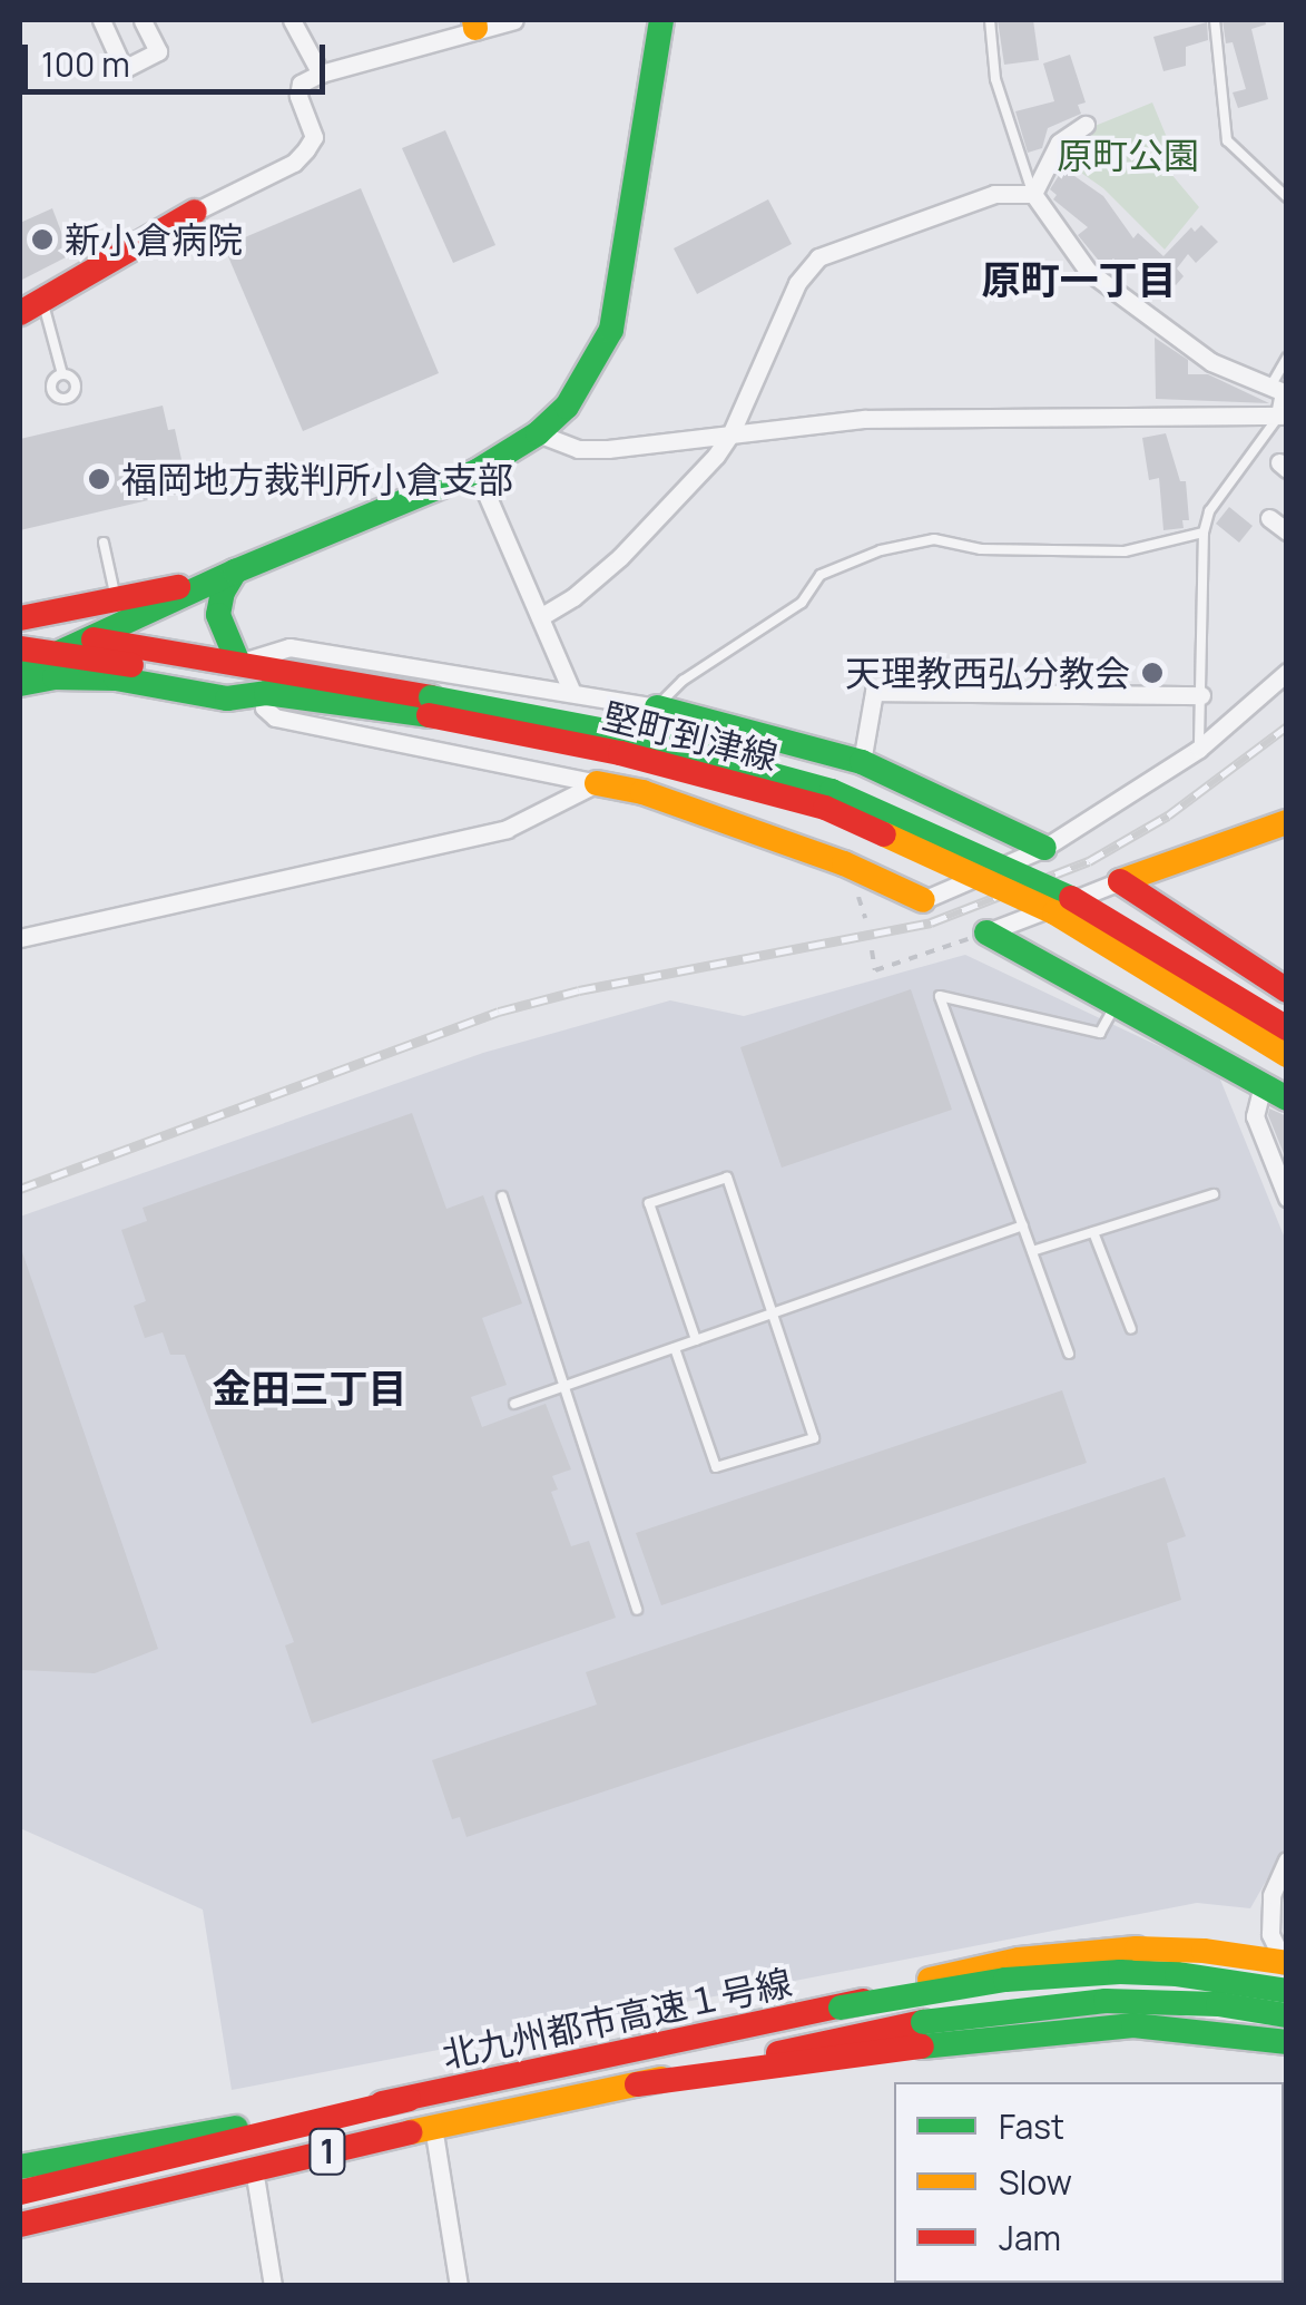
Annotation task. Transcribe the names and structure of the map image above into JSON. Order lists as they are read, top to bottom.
{
  "streets": {
    "main road": ["堅町到津線", "北九州都市高速１号線", "1"]
  },
  "crossings": [
    ["北九州都市高速１号線", "1"]
  ],
  "districts": ["原町一丁目", "金田三丁目"],
  "parks": ["原町公園"],
  "places": ["新小倉病院", "福岡地方裁判所小倉支部", "天理教西弘分教会"],
  "legend": ["Fast", "Slow", "Jam"],
  "scale_bar": "100 m"
}
